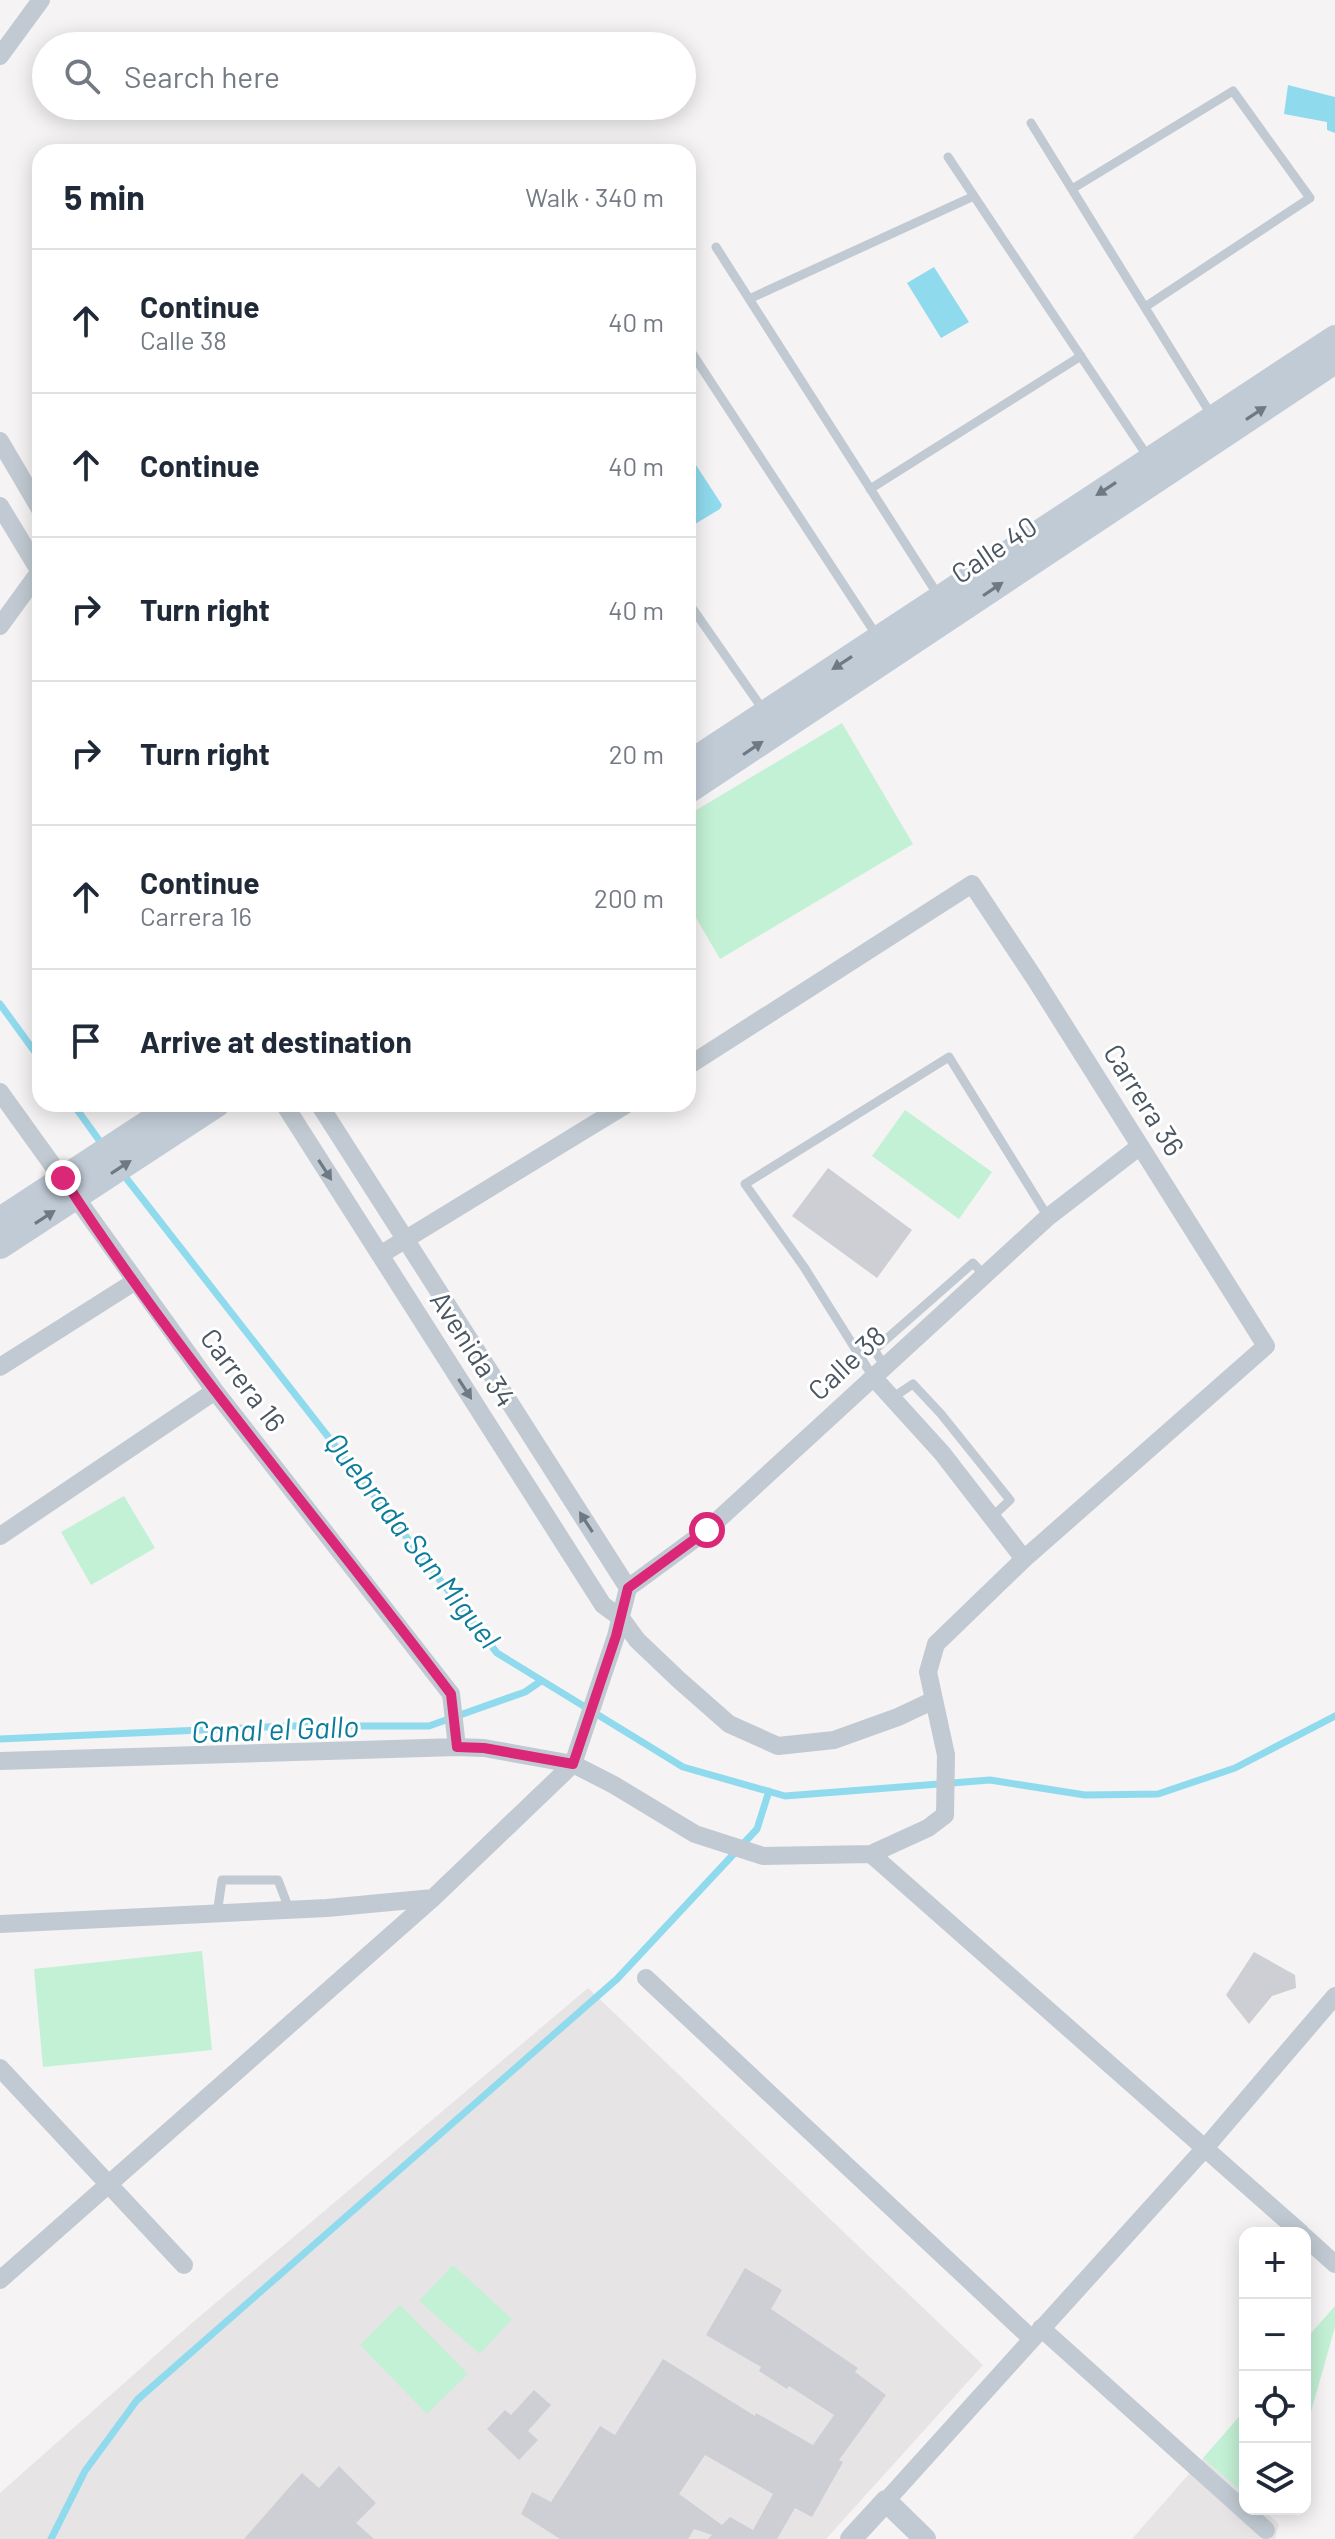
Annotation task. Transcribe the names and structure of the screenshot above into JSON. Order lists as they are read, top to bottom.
{
  "streets": {
    "main road": ["Calle 40"],
    "street": [
      "Carrera 36",
      "Avenida 34",
      "Calle 38",
      "Carrera 16"
    ]
  },
  "crossings": [
    ["Carrera 36", "Calle 38"],
    ["Avenida 34", "Calle 38"]
  ],
  "water": ["Quebrada San Miguel", "Canal el Gallo"],
  "page": {
    "search": "Search here",
    "heading": ["5 min", "Walk · 340 m"],
    "list": [
      ["Continue", "Calle 38", "40 m"],
      ["Continue", "40 m"],
      ["Turn right", "40 m"],
      ["Turn right", "20 m"],
      ["Continue", "Carrera 16", "200 m"],
      "Arrive at destination"
    ],
    "map_buttons": ["+", "−"]
  }
}
